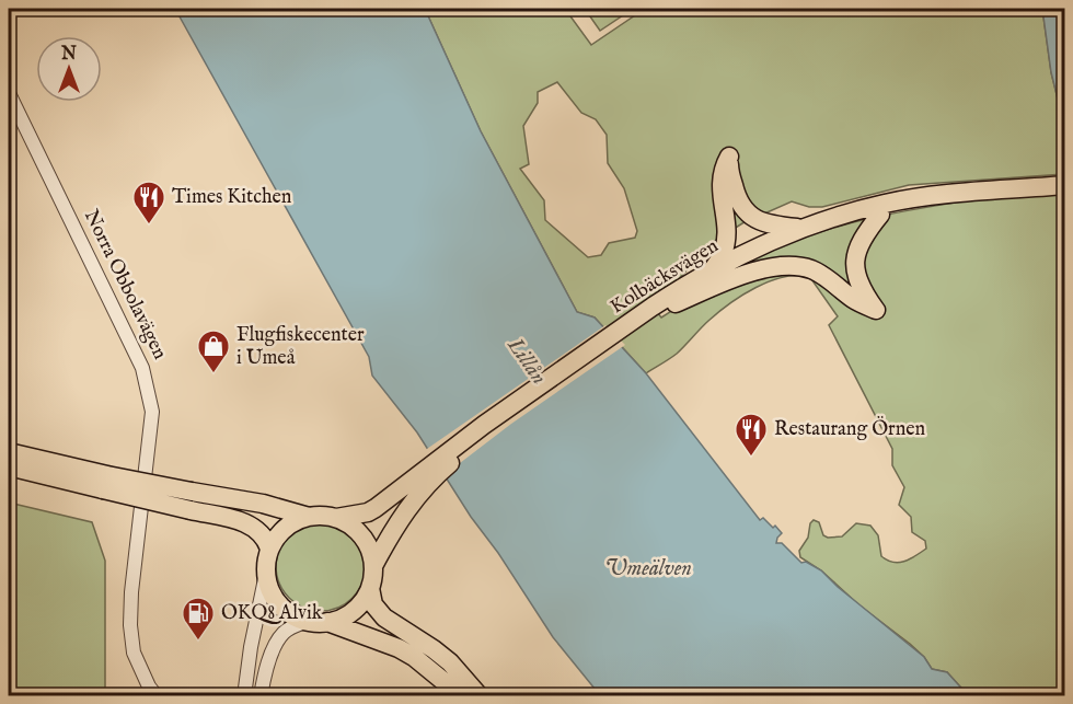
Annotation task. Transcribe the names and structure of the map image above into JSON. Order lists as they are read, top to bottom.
{
  "streets": {
    "highway": ["Kolbäcksvägen"],
    "street": ["Norra Obbolavägen"]
  },
  "water": ["Lillån", "Umeälven"],
  "places": {
    "restaurant": ["Times Kitchen", "Restaurang Örnen"],
    "shop": ["Flugfiskecenter i Umeå"],
    "fuel station": ["OKQ8 Alvik"]
  },
  "north": "top"
}
